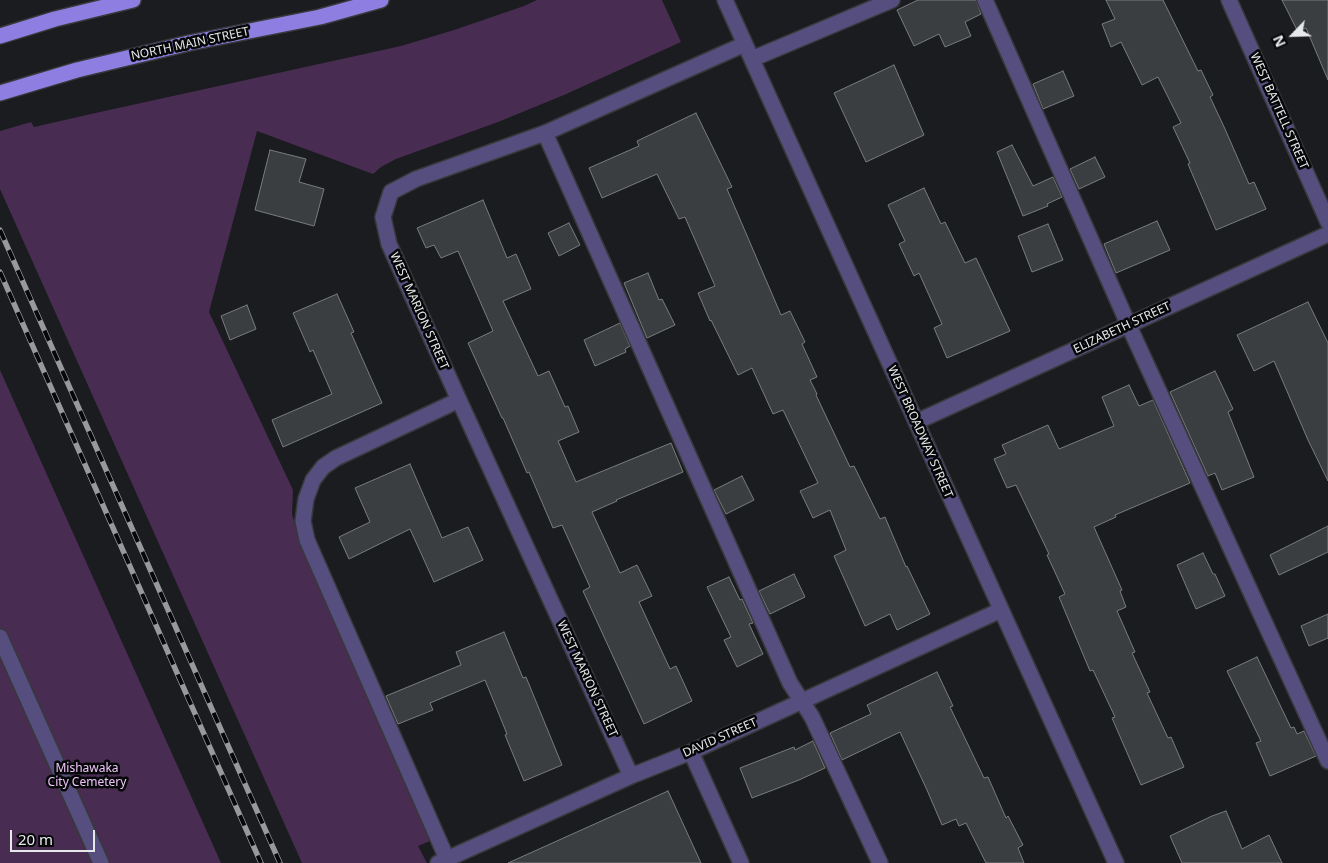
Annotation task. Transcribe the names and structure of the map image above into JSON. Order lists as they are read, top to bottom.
{
  "streets": {
    "main road": ["NORTH MAIN STREET"],
    "street": [
      "WEST BATTELL STREET",
      "WEST MARION STREET",
      "ELIZABETH STREET",
      "WEST BROADWAY STREET",
      "DAVID STREET"
    ]
  },
  "crossings": [
    ["WEST MARION STREET", "WEST BROADWAY STREET"],
    ["WEST MARION STREET", "DAVID STREET"],
    ["ELIZABETH STREET", "WEST BROADWAY STREET"],
    ["WEST BROADWAY STREET", "DAVID STREET"]
  ],
  "parks": ["Mishawaka City Cemetery"],
  "scale_bar": "20 m",
  "north": "bottom left"
}
